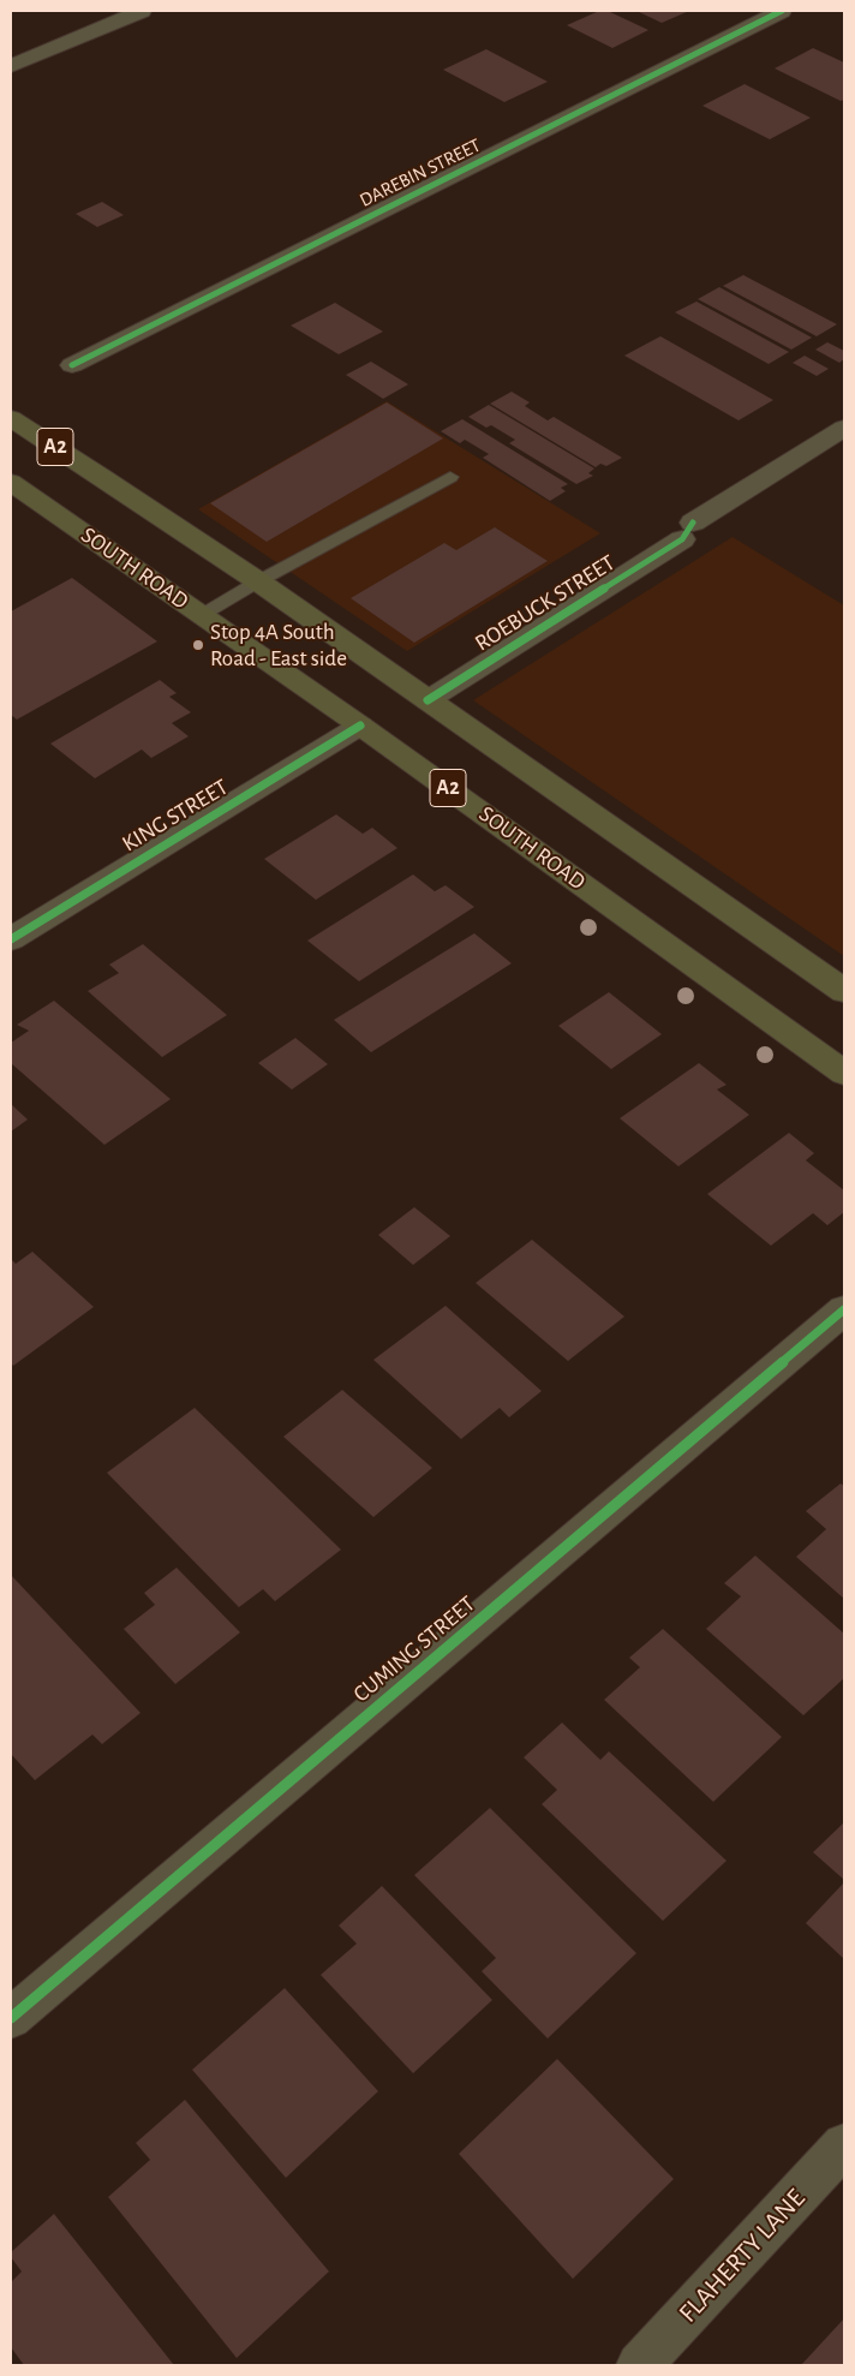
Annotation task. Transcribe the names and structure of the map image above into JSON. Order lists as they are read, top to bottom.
{
  "streets": {
    "highway": ["A2", "SOUTH ROAD"],
    "street": [
      "DAREBIN STREET",
      "ROEBUCK STREET",
      "KING STREET",
      "CUMING STREET",
      "FLAHERTY LANE"
    ]
  },
  "crossings": [
    ["A2", "ROEBUCK STREET"],
    ["SOUTH ROAD", "KING STREET"]
  ],
  "places": ["Stop 4A South Road - East side"]
}
